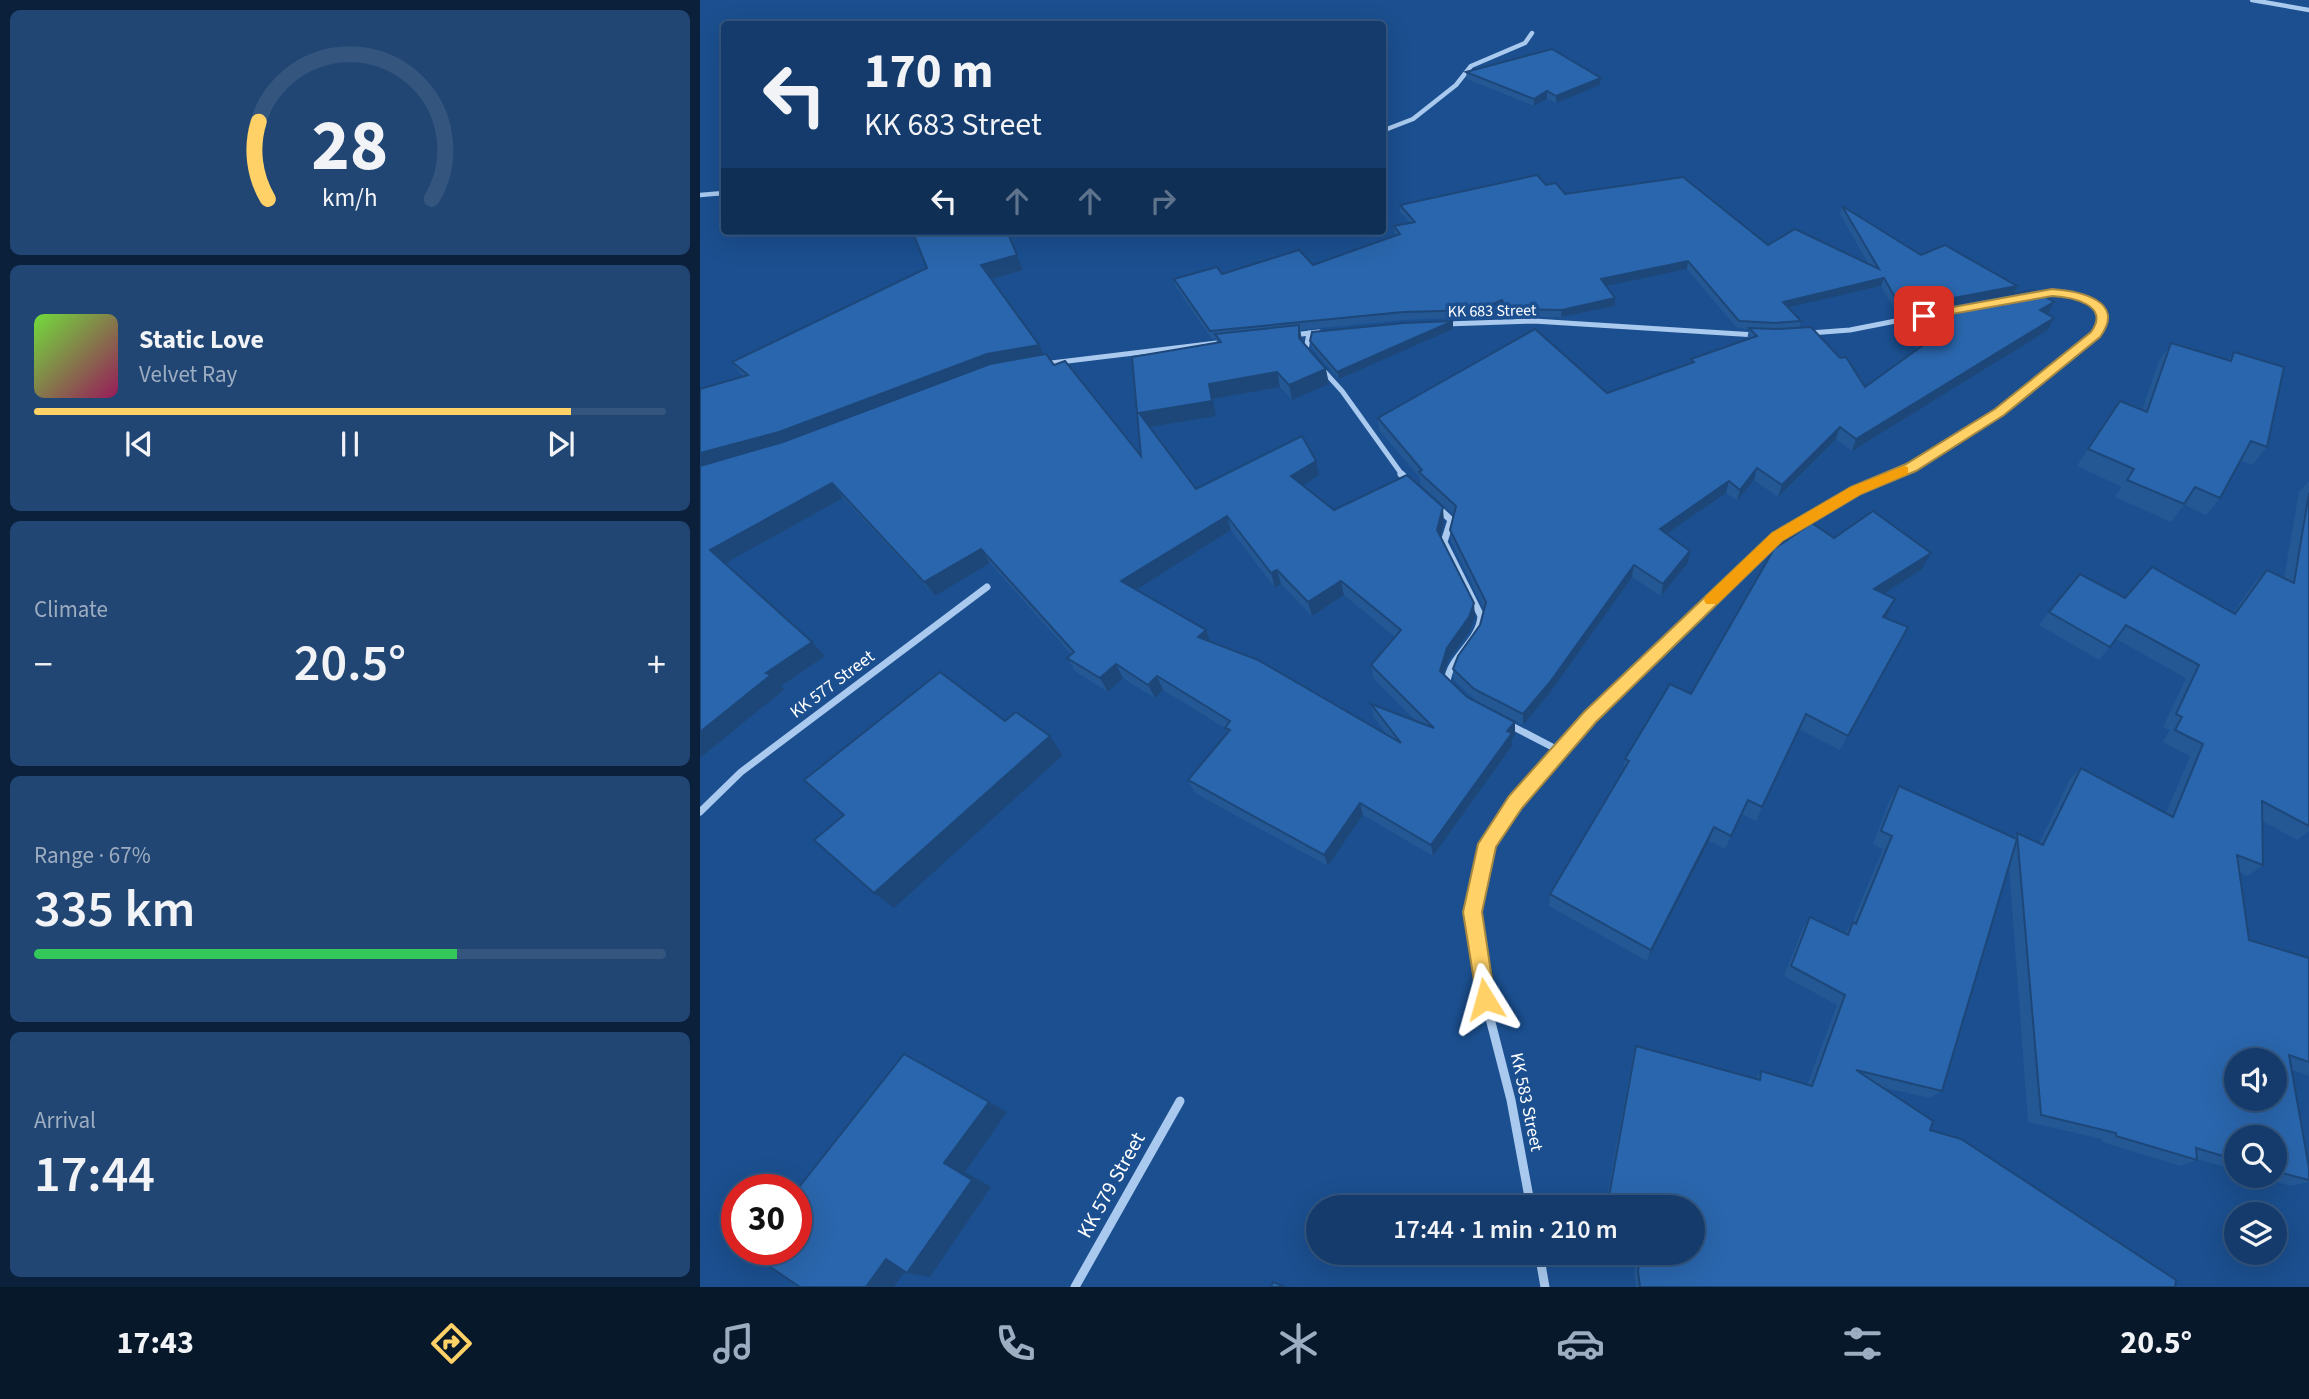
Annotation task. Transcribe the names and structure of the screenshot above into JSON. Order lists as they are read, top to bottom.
{
  "streets": {
    "street": [
      "KK 683 Street",
      "KK 577 Street",
      "KK 583 Street",
      "KK 579 Street"
    ]
  },
  "page": {
    "turn": ["170 m", "KK 683 Street"],
    "song": ["Static Love", "Velvet Ray"],
    "tile": [
      "Climate",
      ["Range · 67%", "335 km"],
      ["Arrival", "17:44"]
    ],
    "heat": ["−", "20.5°", "+"],
    "limit": "30",
    "trip": "17:44 · 1 min · 210 m",
    "tabs": ["17:43", "20.5°"],
    "gauge": ["28", "km/h"]
  }
}
